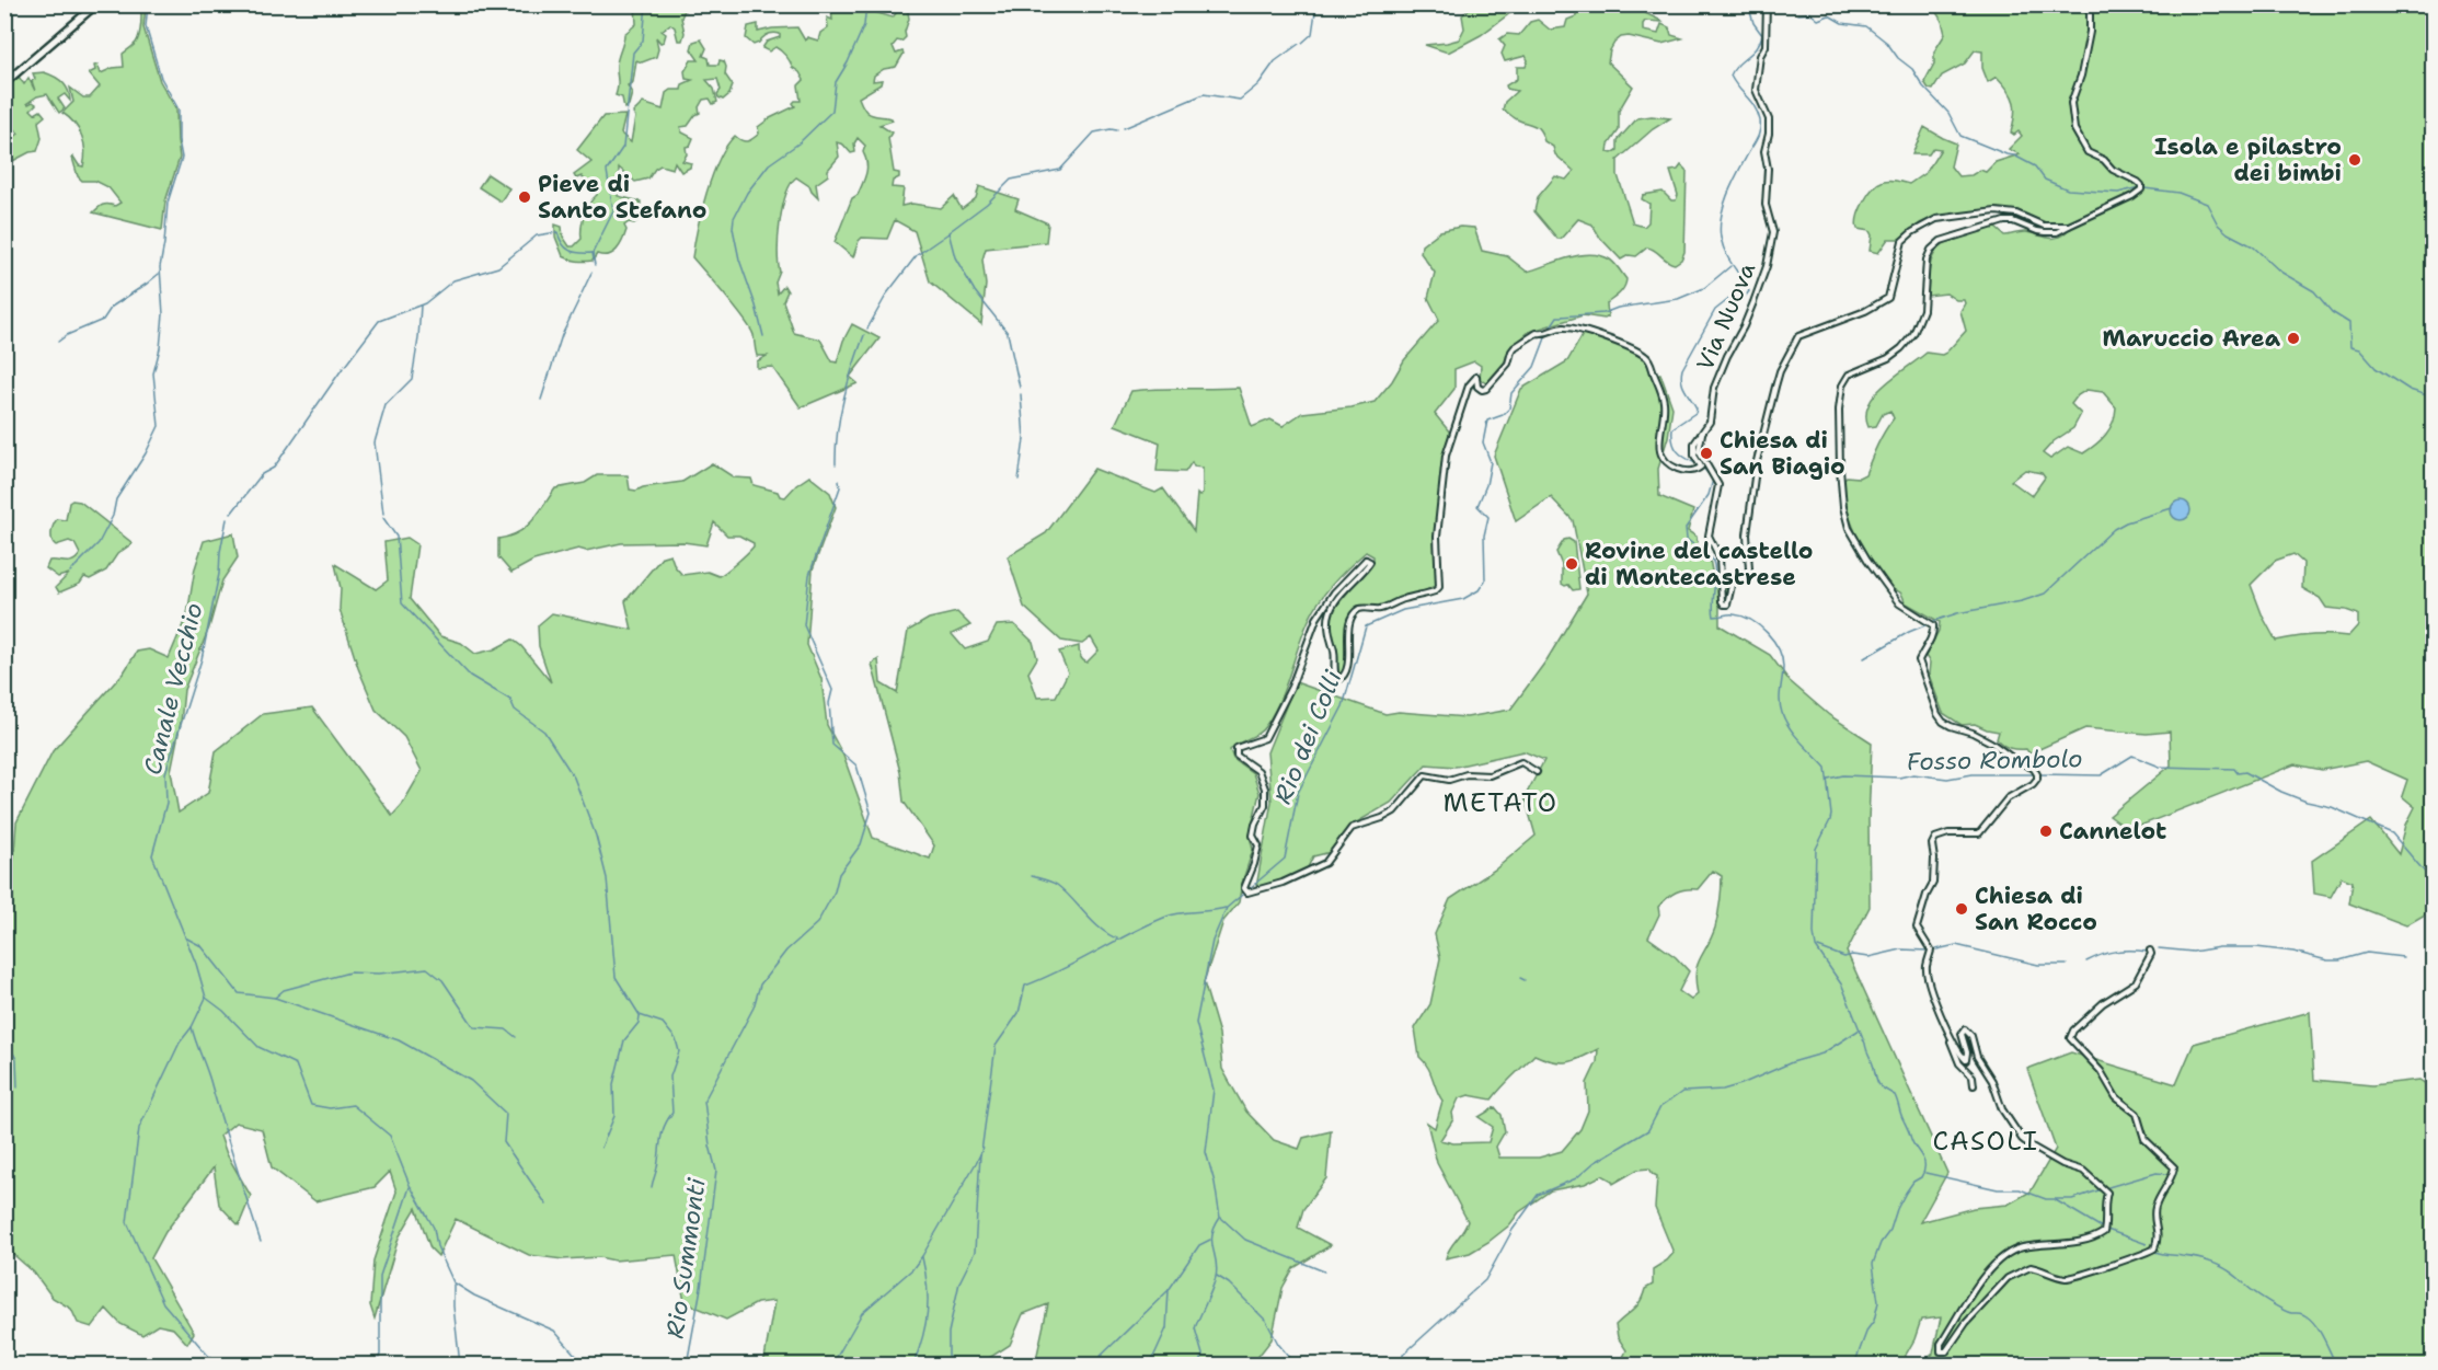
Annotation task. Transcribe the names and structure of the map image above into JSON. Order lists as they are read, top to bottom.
{
  "streets": {
    "street": ["Via Nuova"]
  },
  "districts": ["METATO", "CASOLI"],
  "water": [
    "Canale Vecchio",
    "Rio dei Colli",
    "Fosso Rombolo",
    "Rio Summonti"
  ],
  "places": [
    "Isola e pilastro dei bimbi",
    "Pieve di Santo Stefano",
    "Maruccio Area",
    "Chiesa di San Biagio",
    "Rovine del castello di Montecastrese",
    "Cannelot",
    "Chiesa di San Rocco"
  ]
}
